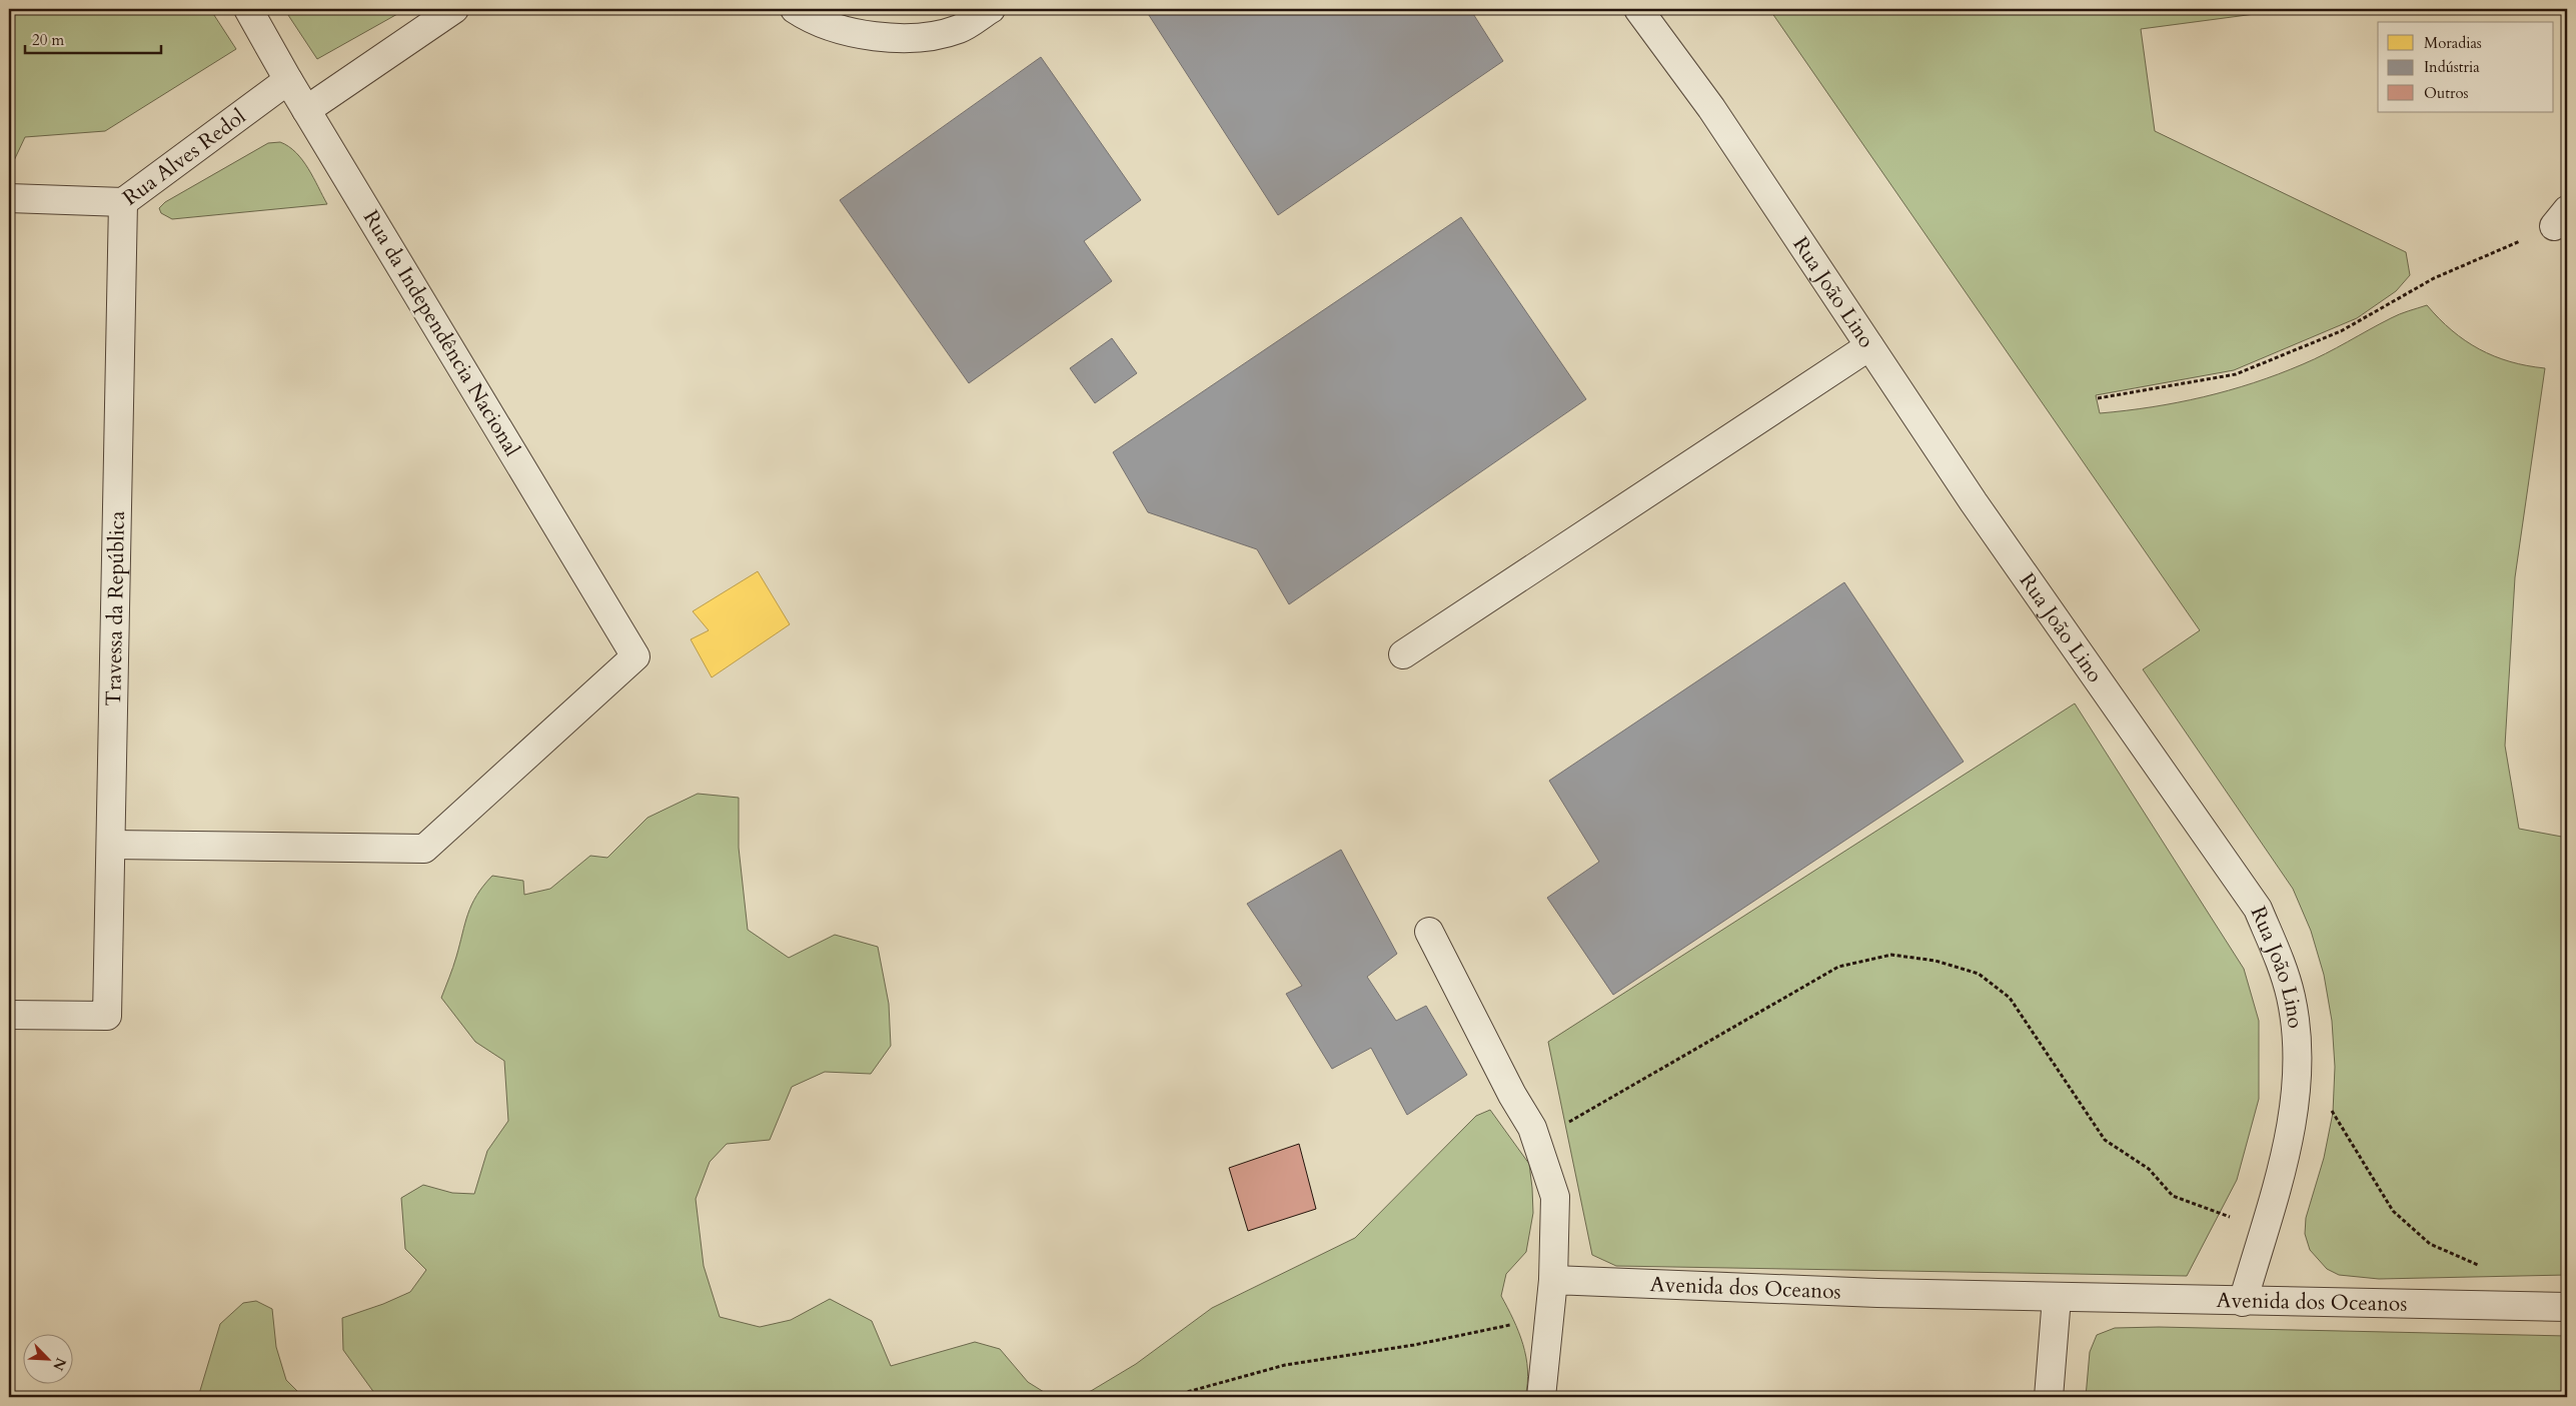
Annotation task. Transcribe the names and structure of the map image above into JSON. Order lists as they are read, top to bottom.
{
  "streets": {
    "street": [
      "Rua Alves Redol",
      "Rua João Lino",
      "Rua da Independência Nacional",
      "Travessa da República",
      "Avenida dos Oceanos"
    ]
  },
  "crossings": [
    ["Rua Alves Redol", "Rua da Independência Nacional"],
    ["Rua Alves Redol", "Travessa da República"],
    ["Rua João Lino", "Avenida dos Oceanos"],
    ["Rua da Independência Nacional", "Travessa da República"]
  ],
  "legend": ["Moradias", "Indústria", "Outros"],
  "scale_bar": "20 m",
  "north": "bottom right"
}
